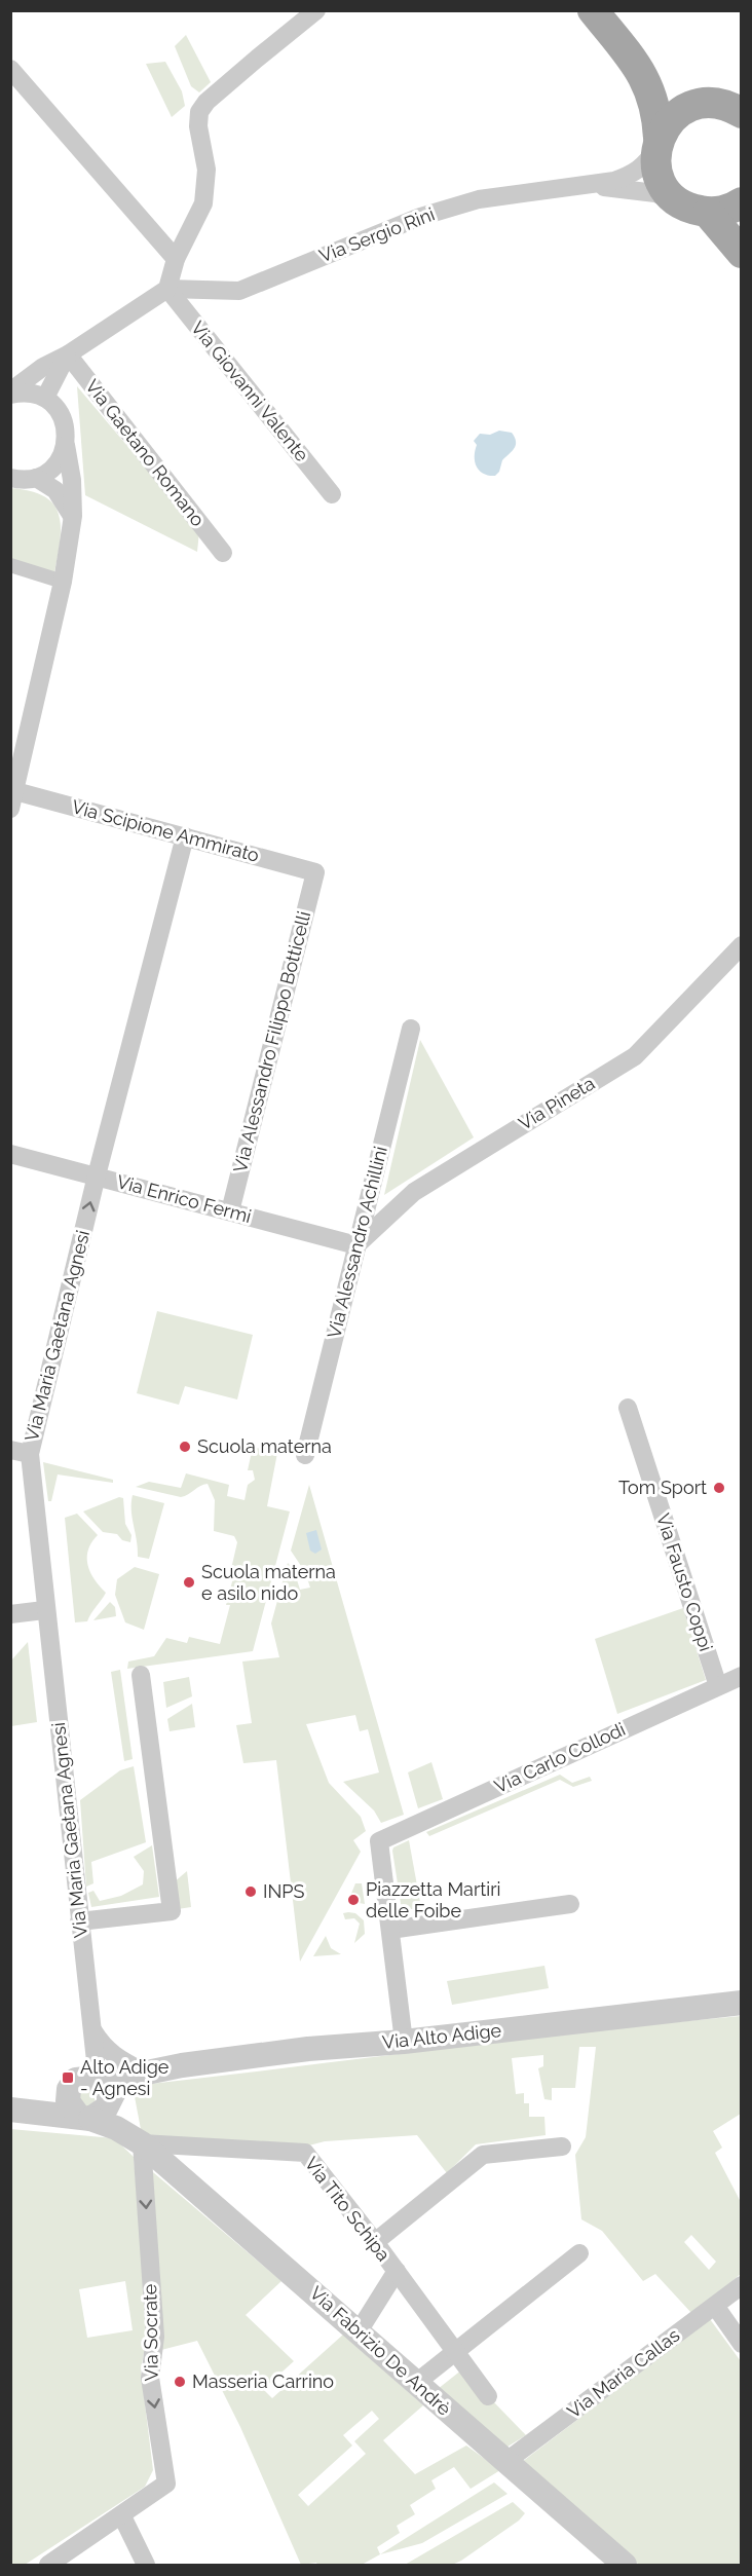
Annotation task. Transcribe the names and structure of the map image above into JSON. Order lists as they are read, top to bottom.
{
  "streets": {
    "street": [
      "Via Sergio Rini",
      "Via Giovanni Valente",
      "Via Gaetano Romano",
      "Via Scipione Ammirato",
      "Via Alessandro Filippo Botticelli",
      "Via Pineta",
      "Via Enrico Fermi",
      "Via Alessandro Achillini",
      "Via Maria Gaetana Agnesi",
      "Via Fausto Coppi",
      "Via Carlo Collodi",
      "Via Alto Adige",
      "Via Tito Schipa",
      "Via Socrate",
      "Via Fabrizio De Andrè",
      "Via Maria Callas"
    ]
  },
  "crossings": [
    ["Via Sergio Rini", "Via Giovanni Valente"],
    ["Via Scipione Ammirato", "Via Alessandro Filippo Botticelli"],
    ["Via Scipione Ammirato", "Via Maria Gaetana Agnesi"],
    ["Via Alessandro Filippo Botticelli", "Via Enrico Fermi"],
    ["Via Pineta", "Via Enrico Fermi"],
    ["Via Pineta", "Via Alessandro Achillini"],
    ["Via Enrico Fermi", "Via Alessandro Achillini"],
    ["Via Enrico Fermi", "Via Maria Gaetana Agnesi"],
    ["Via Maria Gaetana Agnesi", "Via Alto Adige"],
    ["Via Maria Gaetana Agnesi", "Via Fabrizio De Andrè"],
    ["Via Fausto Coppi", "Via Carlo Collodi"],
    ["Via Alto Adige", "Via Fabrizio De Andrè"],
    ["Via Tito Schipa", "Via Socrate"],
    ["Via Tito Schipa", "Via Fabrizio De Andrè"],
    ["Via Socrate", "Via Fabrizio De Andrè"],
    ["Via Fabrizio De Andrè", "Via Maria Callas"]
  ],
  "one_way": ["Via Socrate"],
  "places": {
    "other": [
      "Scuola materna",
      "Tom Sport",
      "Scuola materna e asilo nido",
      "INPS",
      "Piazzetta Martiri delle Foibe",
      "Masseria Carrino"
    ],
    "transit": ["Alto Adige - Agnesi"]
  }
}
